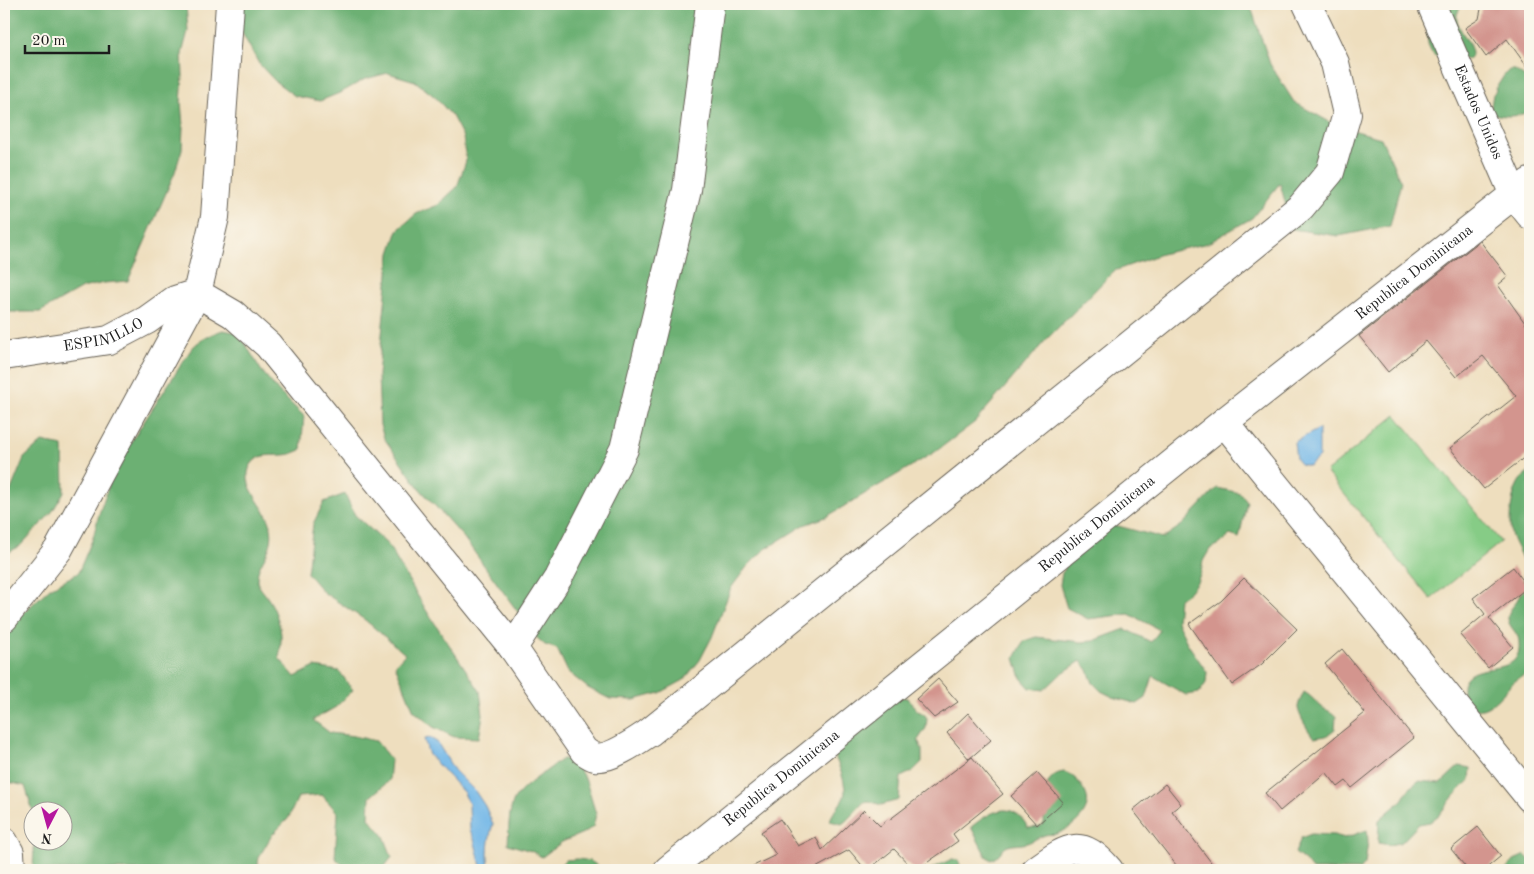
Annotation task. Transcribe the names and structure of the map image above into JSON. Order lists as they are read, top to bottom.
{
  "streets": {
    "street": ["Estados Unidos", "Republica Dominicana", "ESPINILLO"]
  },
  "crossings": [
    ["Estados Unidos", "Republica Dominicana"]
  ],
  "scale_bar": "20 m",
  "north": "bottom"
}
